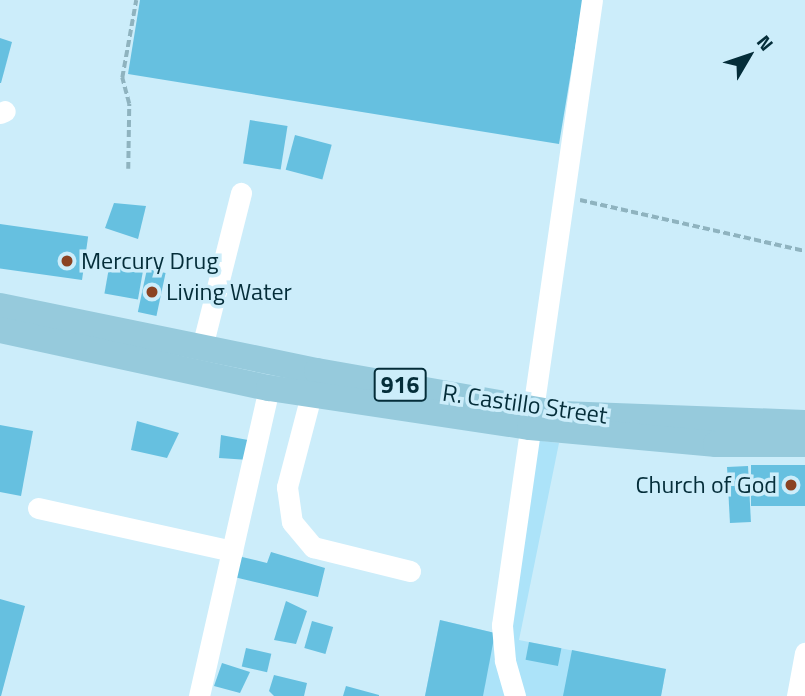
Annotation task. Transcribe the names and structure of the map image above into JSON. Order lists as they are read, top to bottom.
{
  "streets": {
    "main road": ["916", "R. Castillo Street"]
  },
  "places": ["Mercury Drug", "Living Water", "Church of God"],
  "north": "top right"
}
